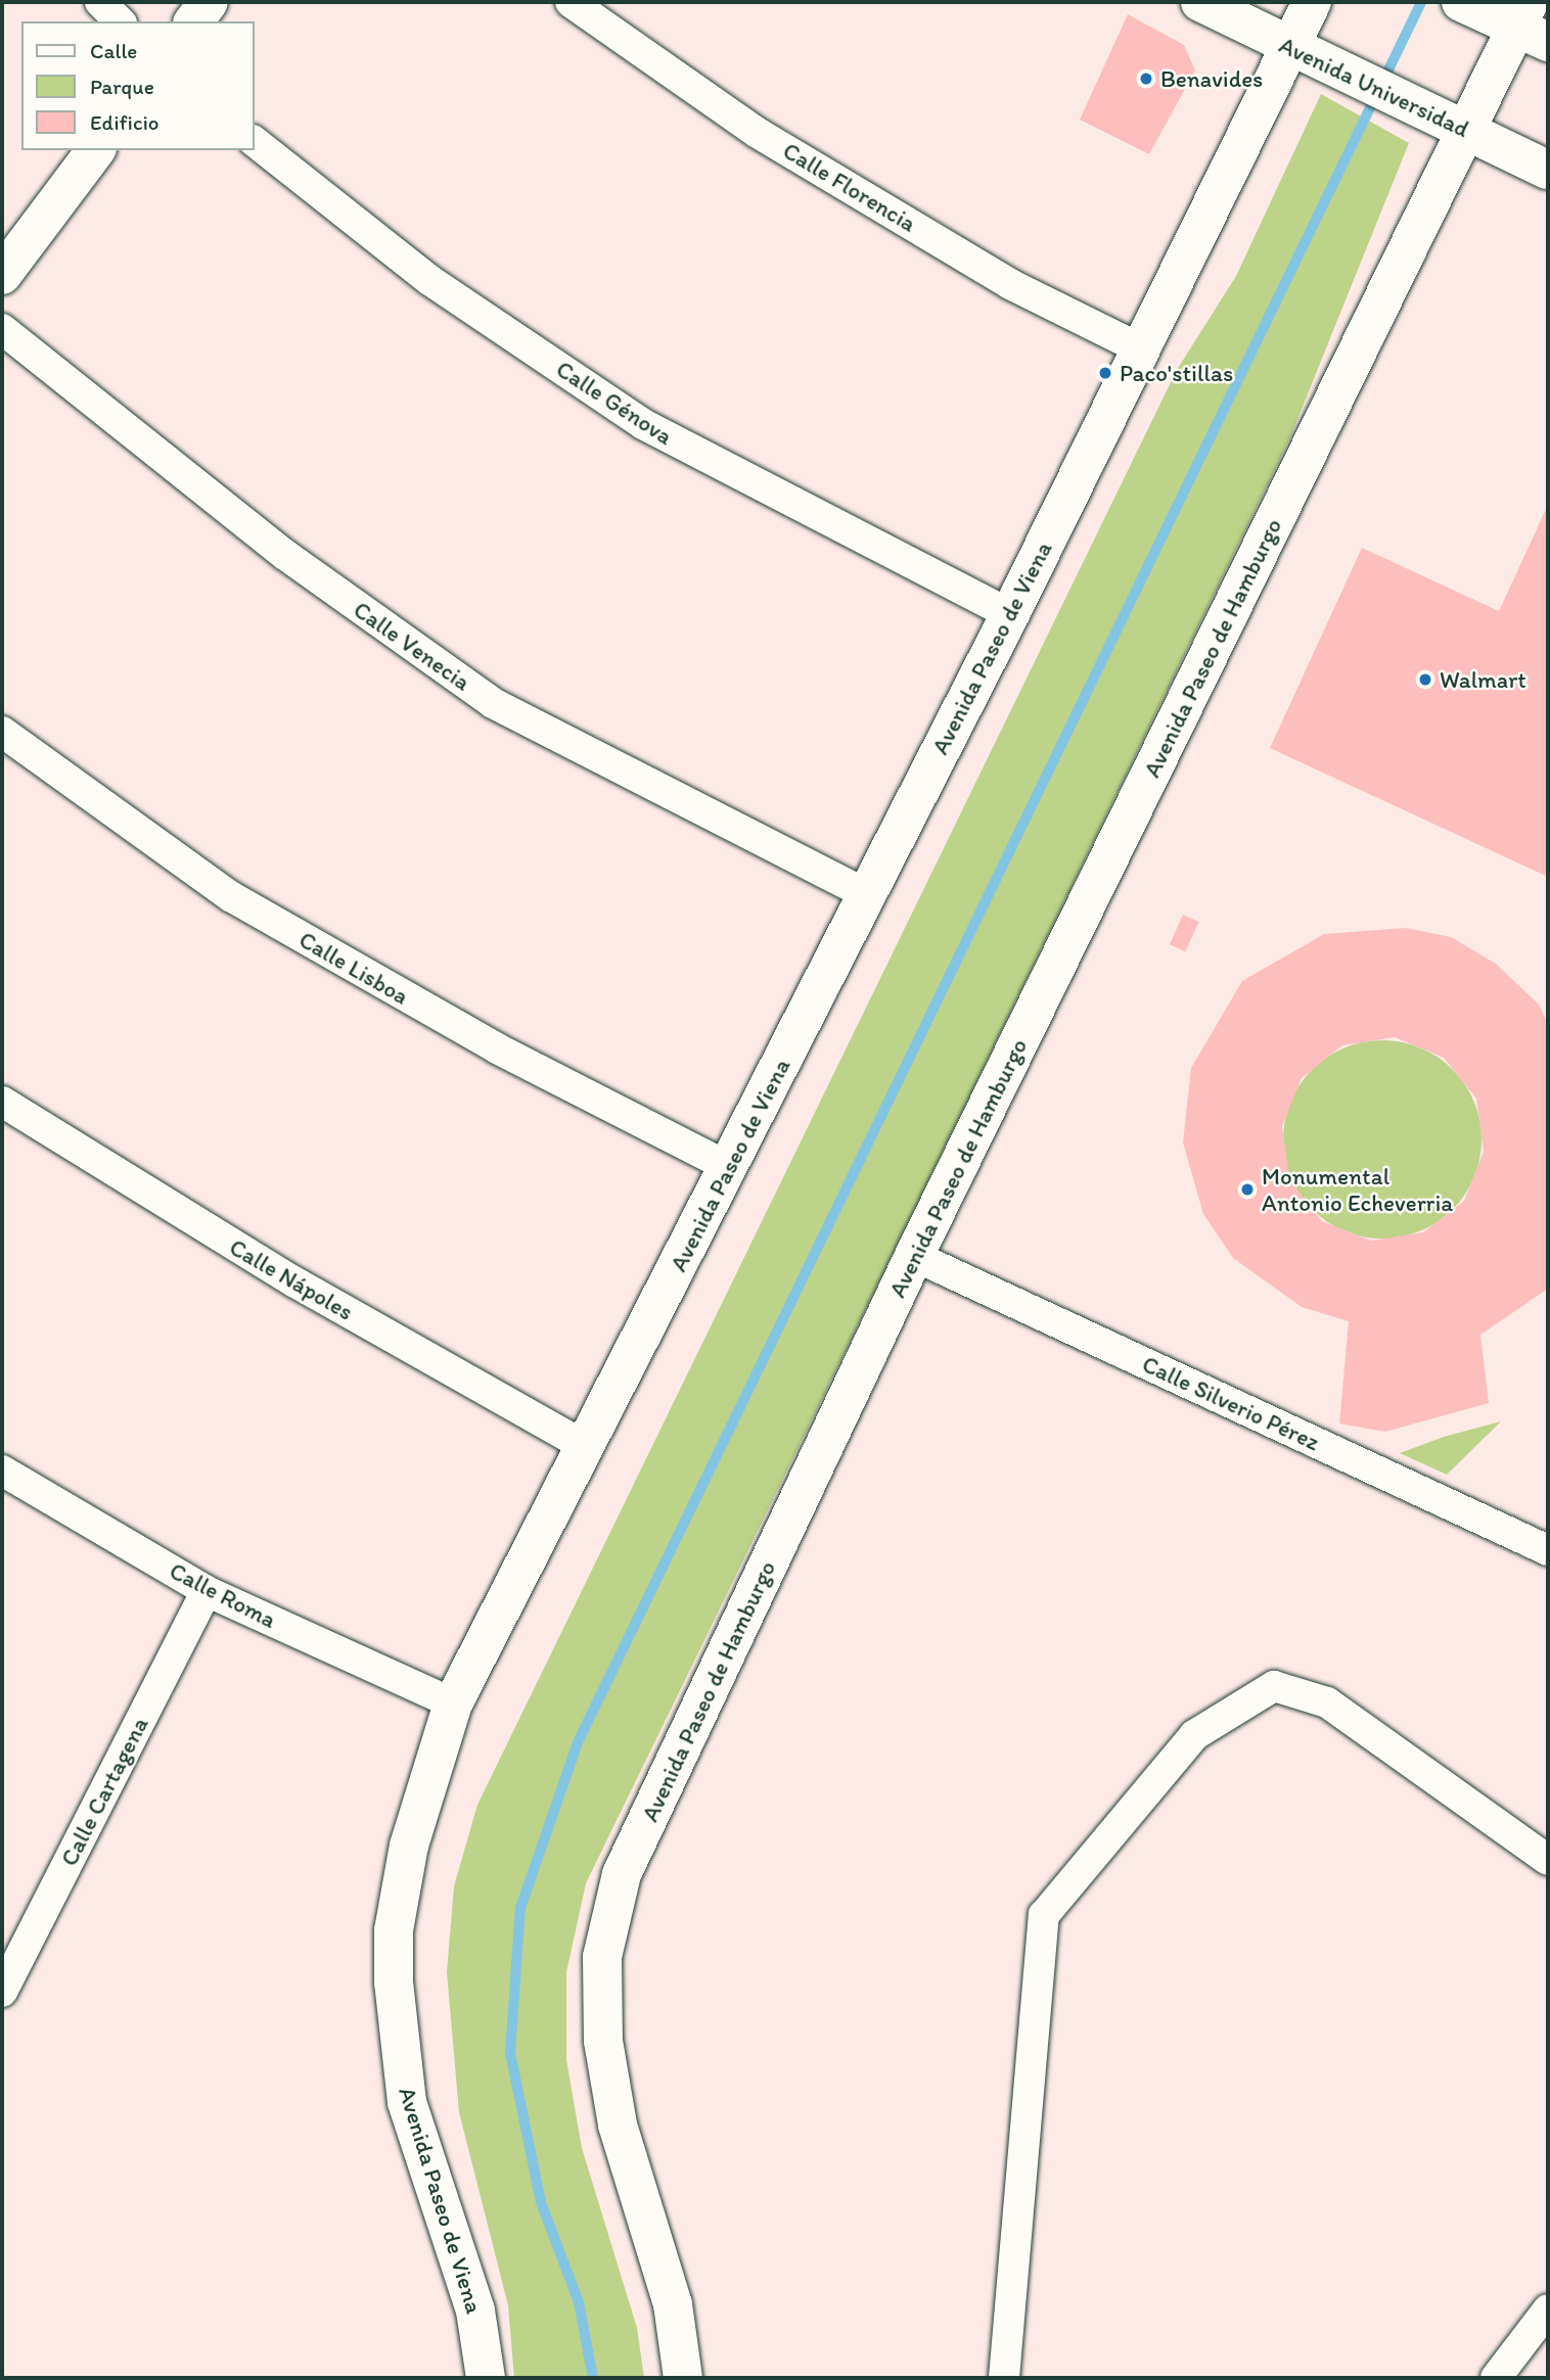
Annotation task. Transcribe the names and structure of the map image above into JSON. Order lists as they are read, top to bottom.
{
  "streets": {
    "street": [
      "Avenida Universidad",
      "Calle Florencia",
      "Calle Génova",
      "Calle Venecia",
      "Avenida Paseo de Viena",
      "Avenida Paseo de Hamburgo",
      "Calle Lisboa",
      "Calle Nápoles",
      "Calle Silverio Pérez",
      "Calle Roma",
      "Calle Cartagena"
    ]
  },
  "crossings": [
    ["Avenida Universidad", "Avenida Paseo de Viena"],
    ["Avenida Universidad", "Avenida Paseo de Hamburgo"],
    ["Calle Florencia", "Avenida Paseo de Viena"],
    ["Calle Génova", "Avenida Paseo de Viena"],
    ["Calle Venecia", "Avenida Paseo de Viena"],
    ["Avenida Paseo de Viena", "Calle Lisboa"],
    ["Avenida Paseo de Viena", "Calle Nápoles"],
    ["Avenida Paseo de Viena", "Calle Roma"],
    ["Avenida Paseo de Hamburgo", "Calle Silverio Pérez"],
    ["Calle Roma", "Calle Cartagena"]
  ],
  "places": [
    "Benavides",
    "Paco'stillas",
    "Walmart",
    "Monumental Antonio Echeverria"
  ],
  "legend": ["Calle", "Parque", "Edificio"]
}
